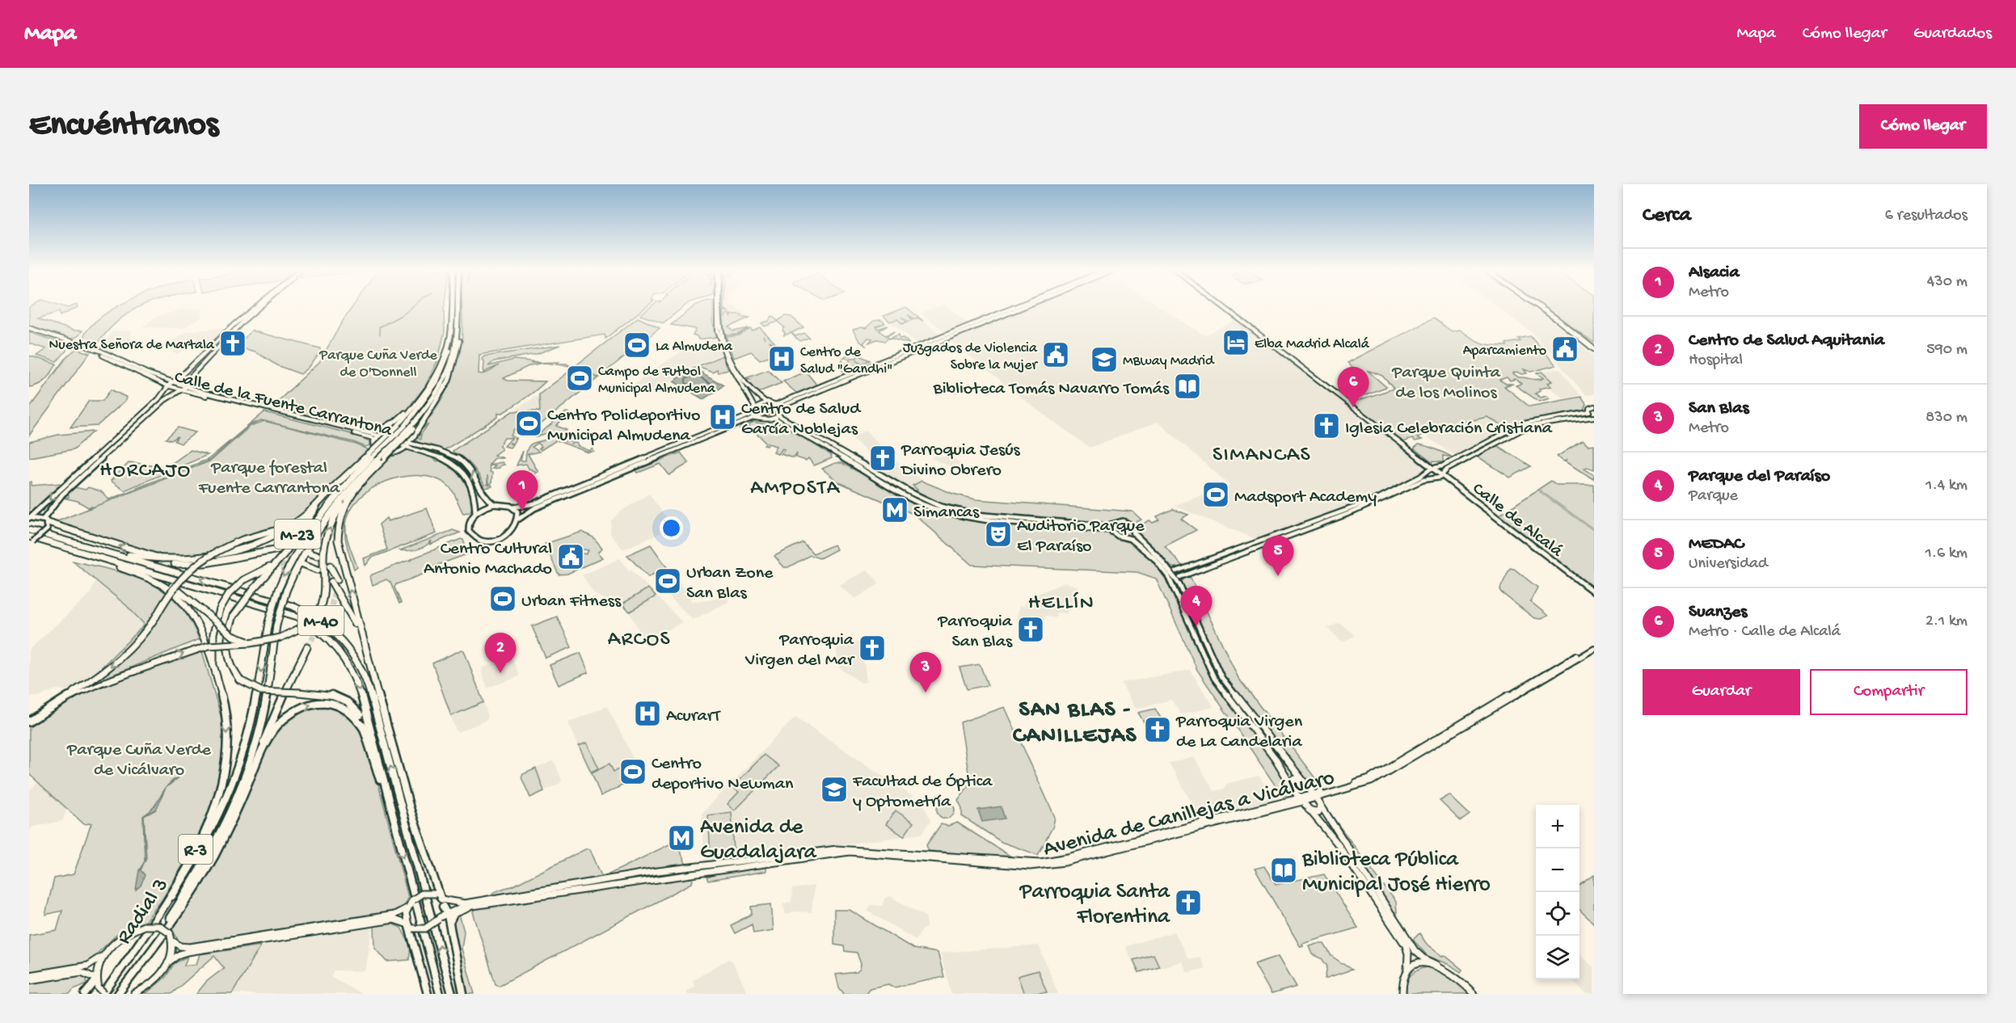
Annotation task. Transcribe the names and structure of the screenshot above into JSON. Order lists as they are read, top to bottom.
{
  "streets": {
    "highway": [
      "M-23",
      "M-40",
      "R-3",
      "Radial 3"
    ],
    "main road": ["Calle de la Fuente Carrantona", "Calle de Alcalá", "Avenida de Canillejas a Vicálvaro"]
  },
  "crossings": [
    ["M-23", "M-40"],
    ["M-23", "R-3"],
    ["M-23", "Radial 3"],
    ["R-3", "Radial 3"]
  ],
  "districts": [
    "SIMANCAS",
    "HORCAJO",
    "AMPOSTA",
    "HELLÍN",
    "ARCOS",
    "SAN BLAS - CANILLEJAS"
  ],
  "parks": [
    "Parque Cuña Verde de O'Donnell",
    "Parque Quinta de los Molinos",
    "Parque forestal Fuente Carrantona",
    "Parque Cuña Verde de Vicálvaro"
  ],
  "places": {
    "hotel": ["Elba Madrid Alcalá"],
    "church": [
      "Nuestra Señora de Martala",
      "Iglesia Celebración Cristiana",
      "Parroquia Jesús Divino Obrero",
      "Parroquia San Blas",
      "Parroquia Virgen del Mar",
      "Parroquia Virgen de La Candelaria",
      "Parroquia Santa Florentina"
    ],
    "sports": [
      "La Almudena",
      "Campo de Futbol Municipal Almudena",
      "Centro Polideportivo Municipal Almudena",
      "Madsport Academy",
      "Urban Zone San Blas",
      "Urban Fitness",
      "Centro deportivo Newman"
    ],
    "public building": ["Aparcamiento", "Juzgados de Violencia Sobre la Mujer", "Centro Cultural Antonio Machado"],
    "hospital": ["Centro de Salud \"Gandhi\"", "Centro de Salud García Noblejas", "AcurarT"],
    "school or university": ["MBway Madrid", "Facultad de Óptica y Optometría"],
    "library": ["Biblioteca Tomás Navarro Tomás", "Biblioteca Pública Municipal José Hierro"],
    "metro station": ["Simancas", "Avenida de Guadalajara"],
    "theatre": ["Auditorio Parque El Paraíso"]
  },
  "page": {
    "header": "Mapa",
    "nav": ["Mapa", "Cómo llegar", "Guardados"],
    "buttons": [
      "Cómo llegar",
      ["Guardar", "Compartir"]
    ],
    "title": "Encuéntranos",
    "heading": ["Cerca", "6 resultados"],
    "list": [
      {
        "mark": "1",
        "name": "Alsacia",
        "note": "Metro",
        "value": "430 m"
      },
      {
        "mark": "2",
        "name": "Centro de Salud Aquitania",
        "note": "Hospital",
        "value": "590 m"
      },
      {
        "mark": "3",
        "name": "San Blas",
        "note": "Metro",
        "value": "830 m"
      },
      {
        "mark": "4",
        "name": "Parque del Paraíso",
        "note": "Parque",
        "value": "1.4 km"
      },
      {
        "mark": "5",
        "name": "MEDAC",
        "note": "Universidad",
        "value": "1.6 km"
      },
      {
        "mark": "6",
        "name": "Suanzes",
        "note": "Metro · Calle de Alcalá",
        "value": "2.1 km"
      }
    ],
    "pins": [
      "6",
      "1",
      "5",
      "4",
      "2",
      "3"
    ],
    "map_buttons": ["+", "−"]
  }
}
